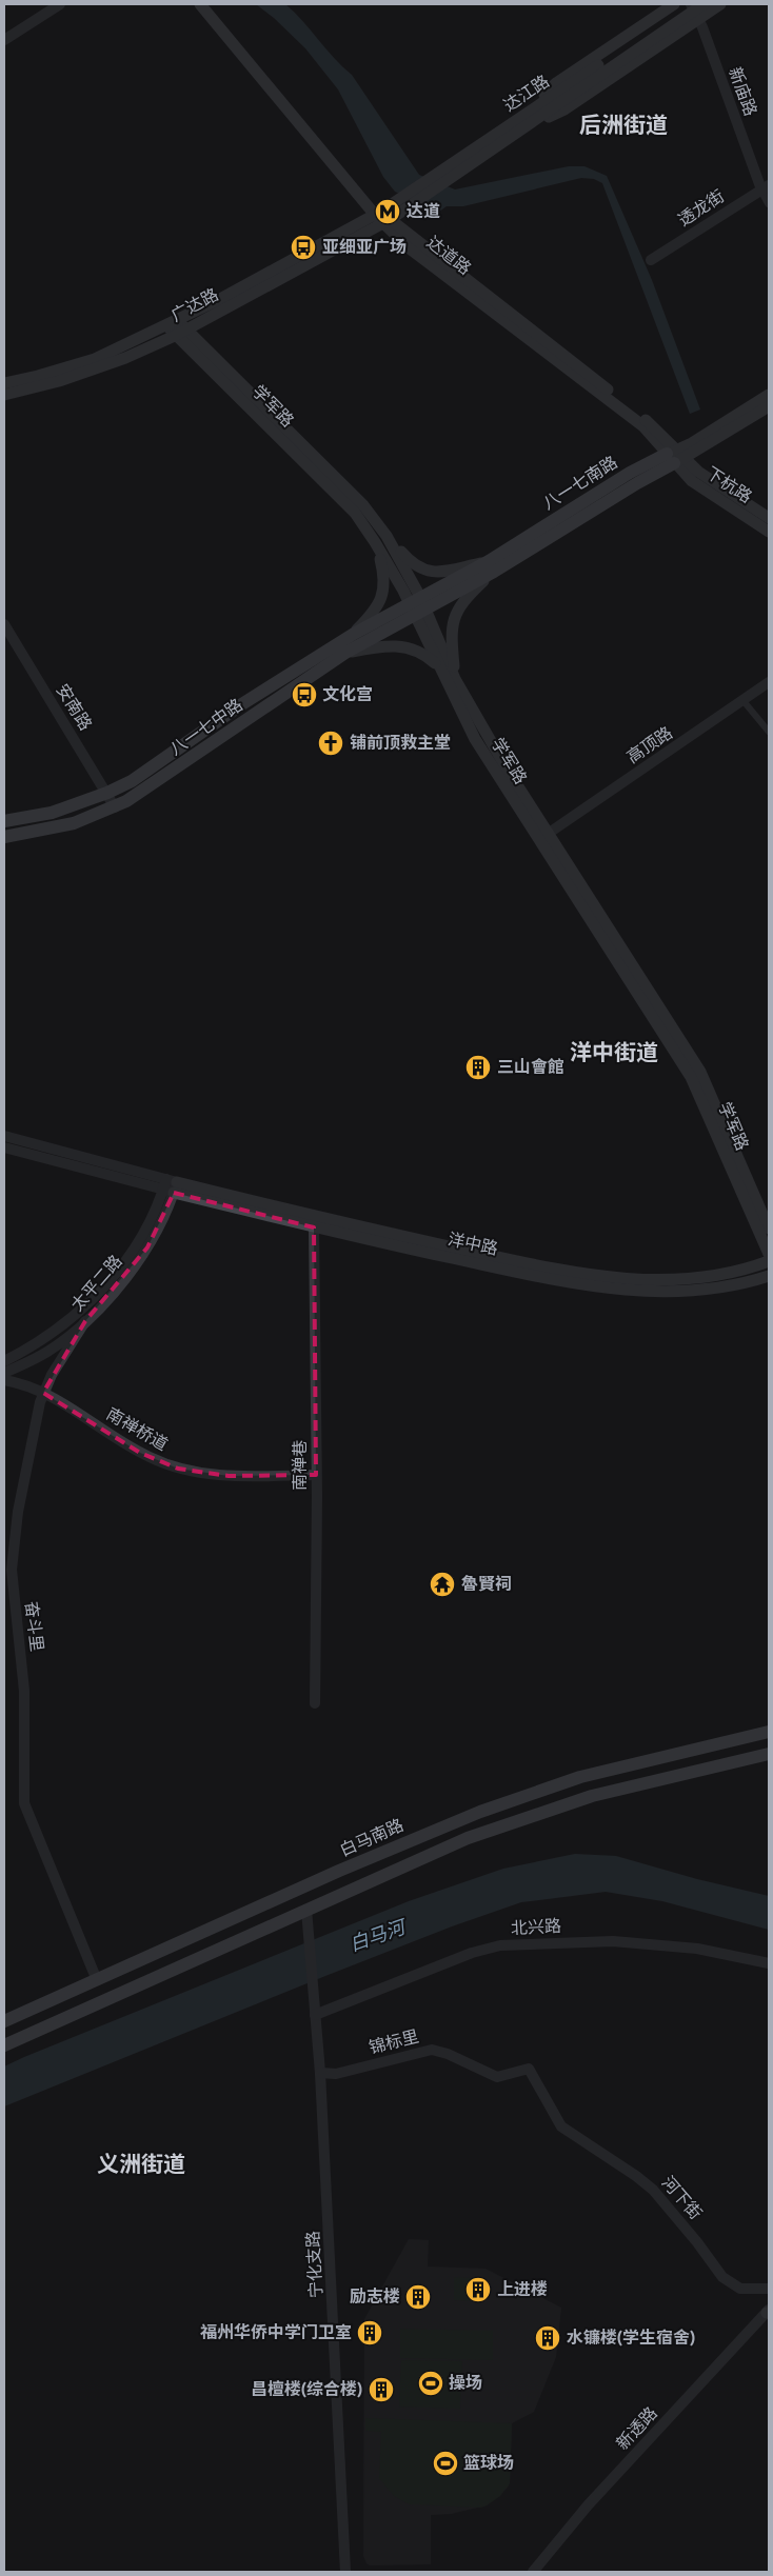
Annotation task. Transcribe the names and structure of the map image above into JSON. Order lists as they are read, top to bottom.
{
  "streets": {
    "main road": [
      "达江路",
      "达道路",
      "广达路",
      "学军路",
      "八一七南路",
      "下杭路",
      "八一七中路",
      "洋中路",
      "白马南路"
    ],
    "street": [
      "新庙路",
      "透龙街",
      "安南路",
      "高顶路",
      "太平二路",
      "南禅桥道",
      "南禅巷",
      "奋斗里",
      "北兴路",
      "锦标里",
      "河下街",
      "宁化支路",
      "新透路"
    ]
  },
  "crossings": [
    ["新庙路", "达江路"],
    ["新庙路", "透龙街"],
    ["达江路", "达道路"],
    ["达江路", "广达路"],
    ["达道路", "广达路"],
    ["达道路", "八一七南路"],
    ["达道路", "下杭路"],
    ["广达路", "学军路"],
    ["学军路", "八一七南路"],
    ["学军路", "八一七中路"],
    ["学军路", "高顶路"],
    ["八一七南路", "下杭路"],
    ["八一七南路", "八一七中路"],
    ["安南路", "八一七中路"],
    ["洋中路", "太平二路"],
    ["洋中路", "南禅巷"],
    ["太平二路", "奋斗里"],
    ["南禅桥道", "南禅巷"],
    ["南禅桥道", "奋斗里"],
    ["奋斗里", "白马南路"],
    ["北兴路", "宁化支路"],
    ["锦标里", "河下街"],
    ["锦标里", "宁化支路"]
  ],
  "districts": ["后洲街道", "洋中街道", "义洲街道"],
  "water": ["白马河"],
  "places": {
    "metro station": ["达道"],
    "bus stop": ["亚细亚广场", "文化宫"],
    "church": ["铺前顶救主堂"],
    "building": [
      "三山會館",
      "上进楼",
      "励志楼",
      "福州华侨中学门卫室",
      "水镰楼(学生宿舍)",
      "昌檀楼(综合楼)"
    ],
    "temple": ["魯賢祠"],
    "sports": ["操场", "篮球场"]
  }
}
